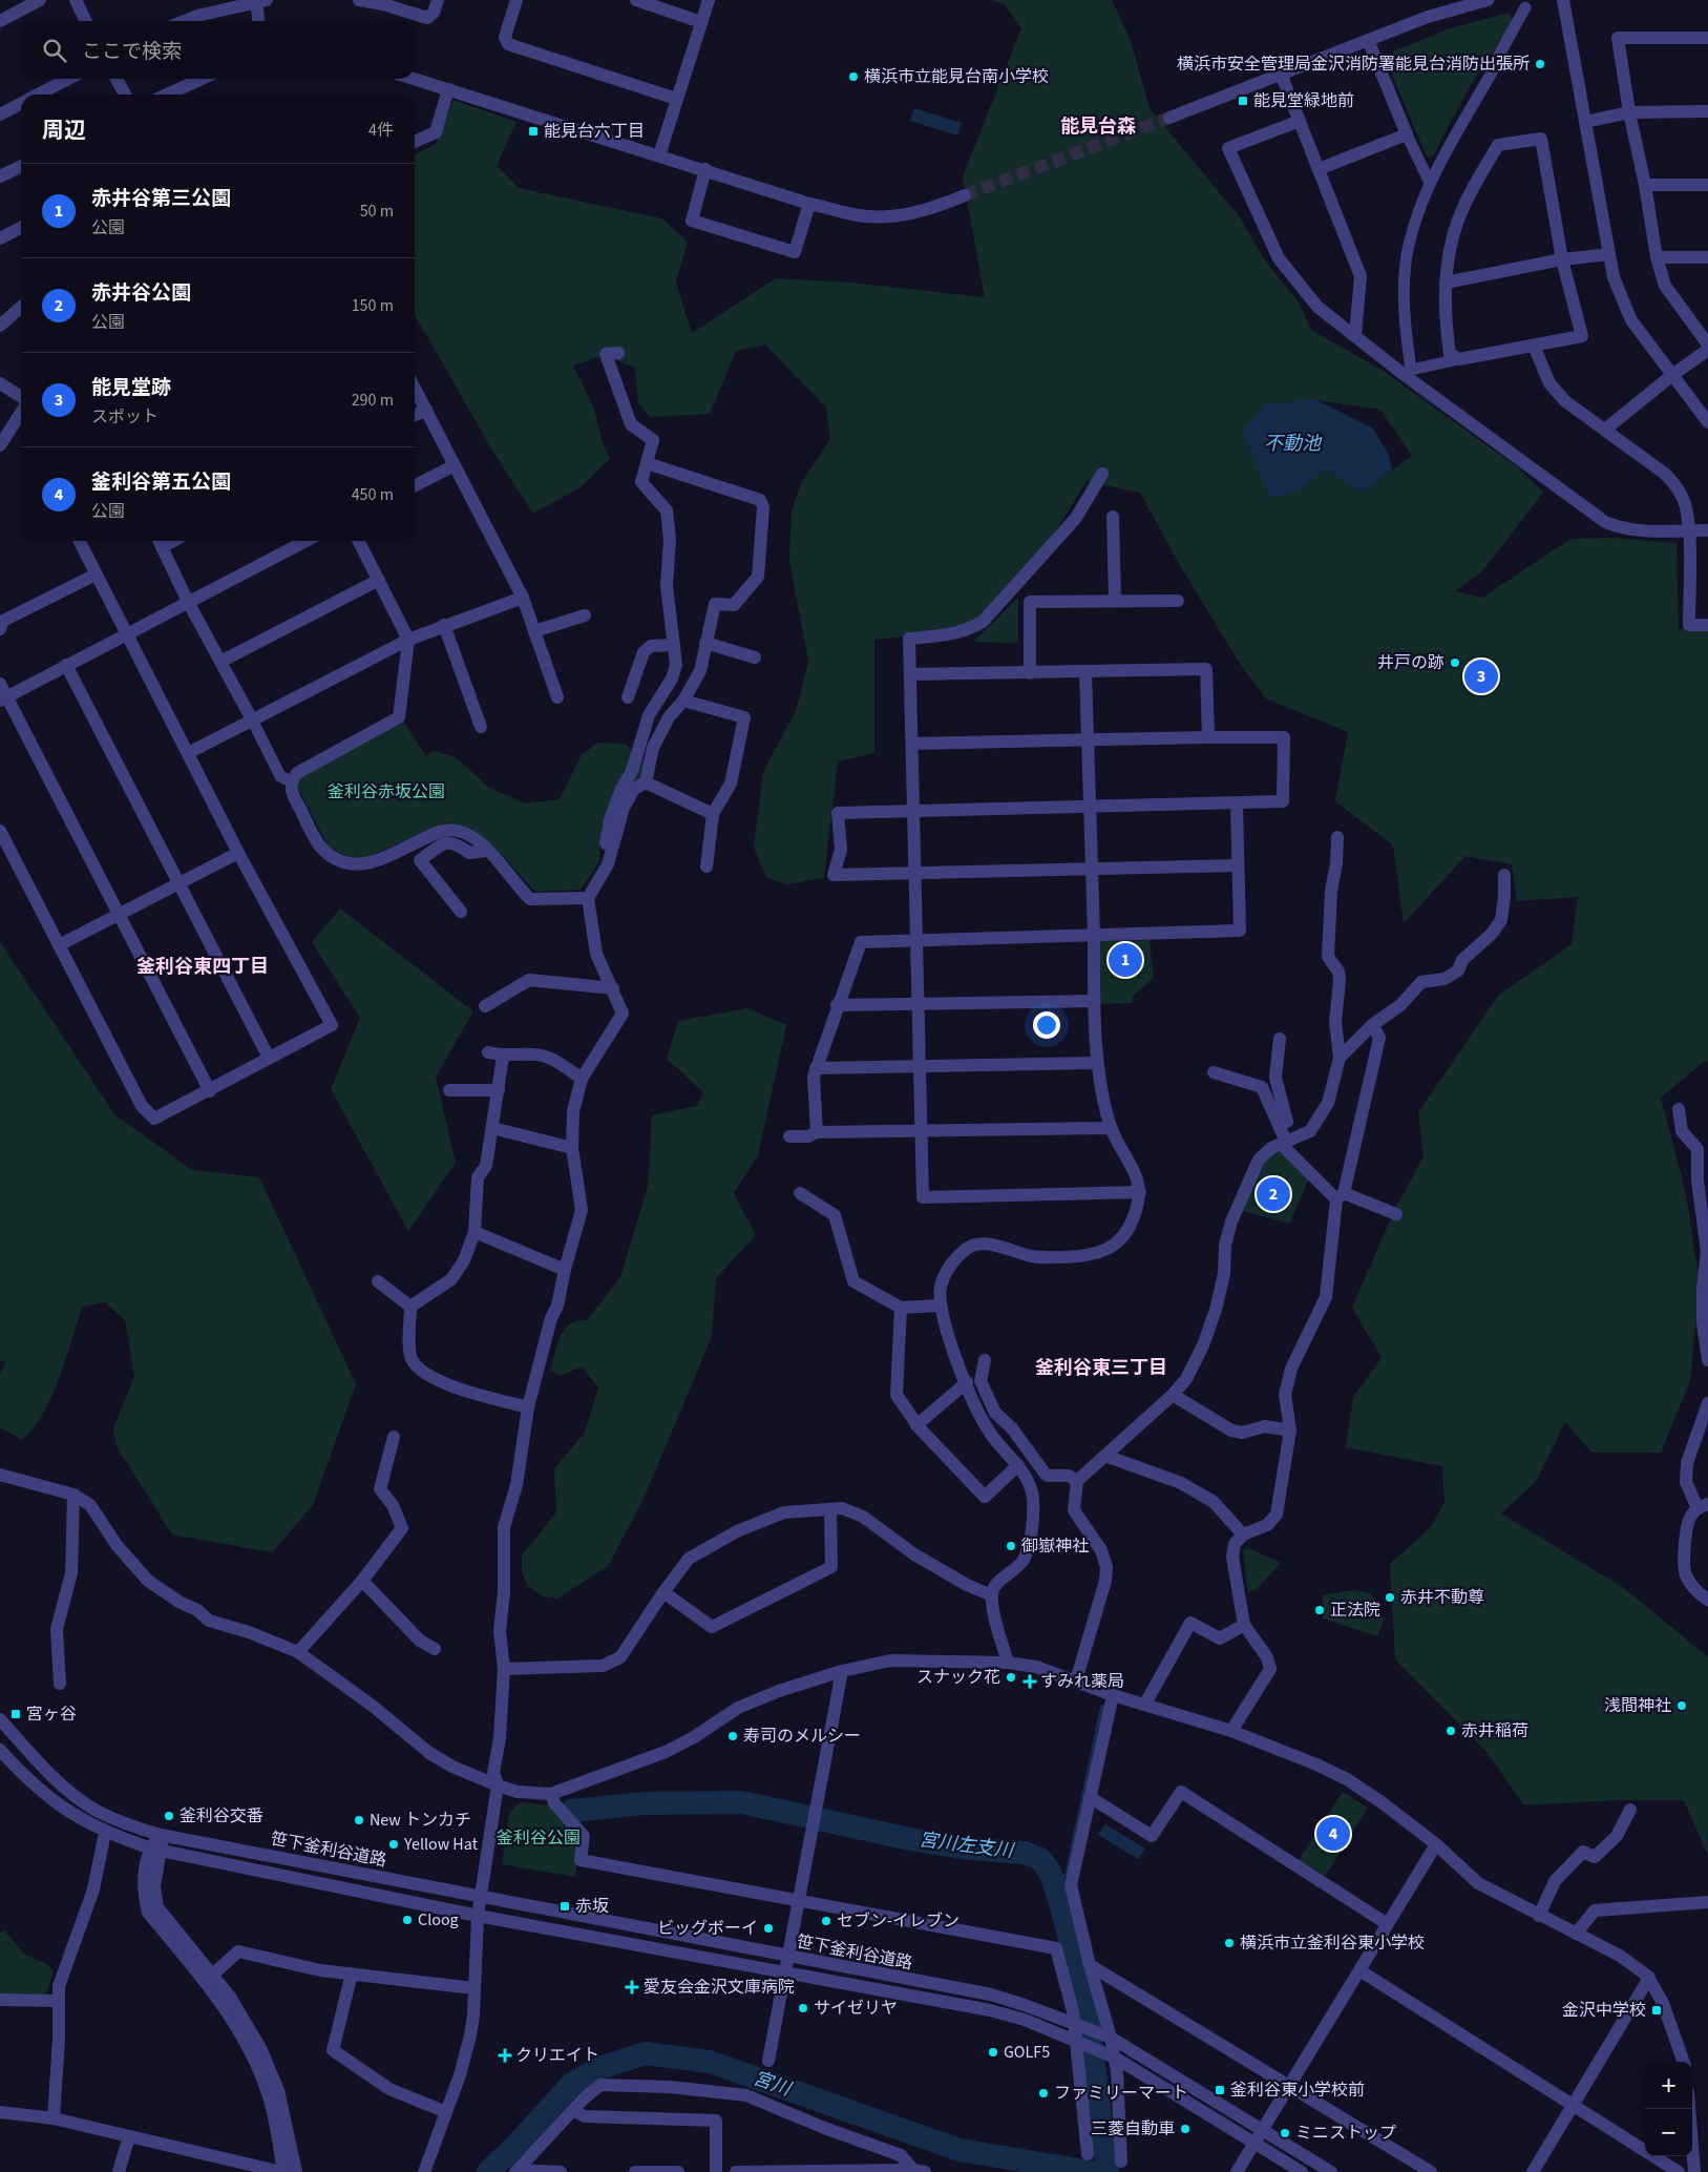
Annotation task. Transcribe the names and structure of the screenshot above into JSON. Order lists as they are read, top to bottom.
{
  "streets": {
    "street": ["笹下釜利谷道路"]
  },
  "districts": ["能見台森", "釜利谷東四丁目", "釜利谷東三丁目"],
  "water": ["不動池", "宮川左支川", "宮川"],
  "parks": ["釜利谷赤坂公園", "釜利谷公園"],
  "places": {
    "other": [
      "横浜市安全管理局金沢消防署能見台消防出張所",
      "横浜市立能見台南小学校",
      "井戸の跡",
      "御嶽神社",
      "赤井不動尊",
      "正法院",
      "スナック花",
      "浅間神社",
      "赤井稲荷",
      "寿司のメルシー",
      "釜利谷交番",
      "New トンカチ",
      "Yellow Hat",
      "Cloog",
      "セブン-イレブン",
      "ビッグボーイ",
      "横浜市立釜利谷東小学校",
      "サイゼリヤ",
      "GOLF5",
      "ファミリーマート",
      "三菱自動車",
      "ミニストップ"
    ],
    "transit": [
      "能見堂緑地前",
      "能見台六丁目",
      "宮ヶ谷",
      "赤坂",
      "金沢中学校",
      "釜利谷東小学校前"
    ],
    "health": ["すみれ薬局", "愛友会金沢文庫病院", "クリエイト"]
  },
  "page": {
    "search": "ここで検索",
    "heading": ["周辺", "4件"],
    "list": [
      {
        "mark": "1",
        "name": "赤井谷第三公園",
        "note": "公園",
        "value": "50 m"
      },
      {
        "mark": "2",
        "name": "赤井谷公園",
        "note": "公園",
        "value": "150 m"
      },
      {
        "mark": "3",
        "name": "能見堂跡",
        "note": "スポット",
        "value": "290 m"
      },
      {
        "mark": "4",
        "name": "釜利谷第五公園",
        "note": "公園",
        "value": "450 m"
      }
    ],
    "pins": [
      "3",
      "1",
      "2",
      "4"
    ],
    "map_buttons": ["+", "−"]
  }
}
